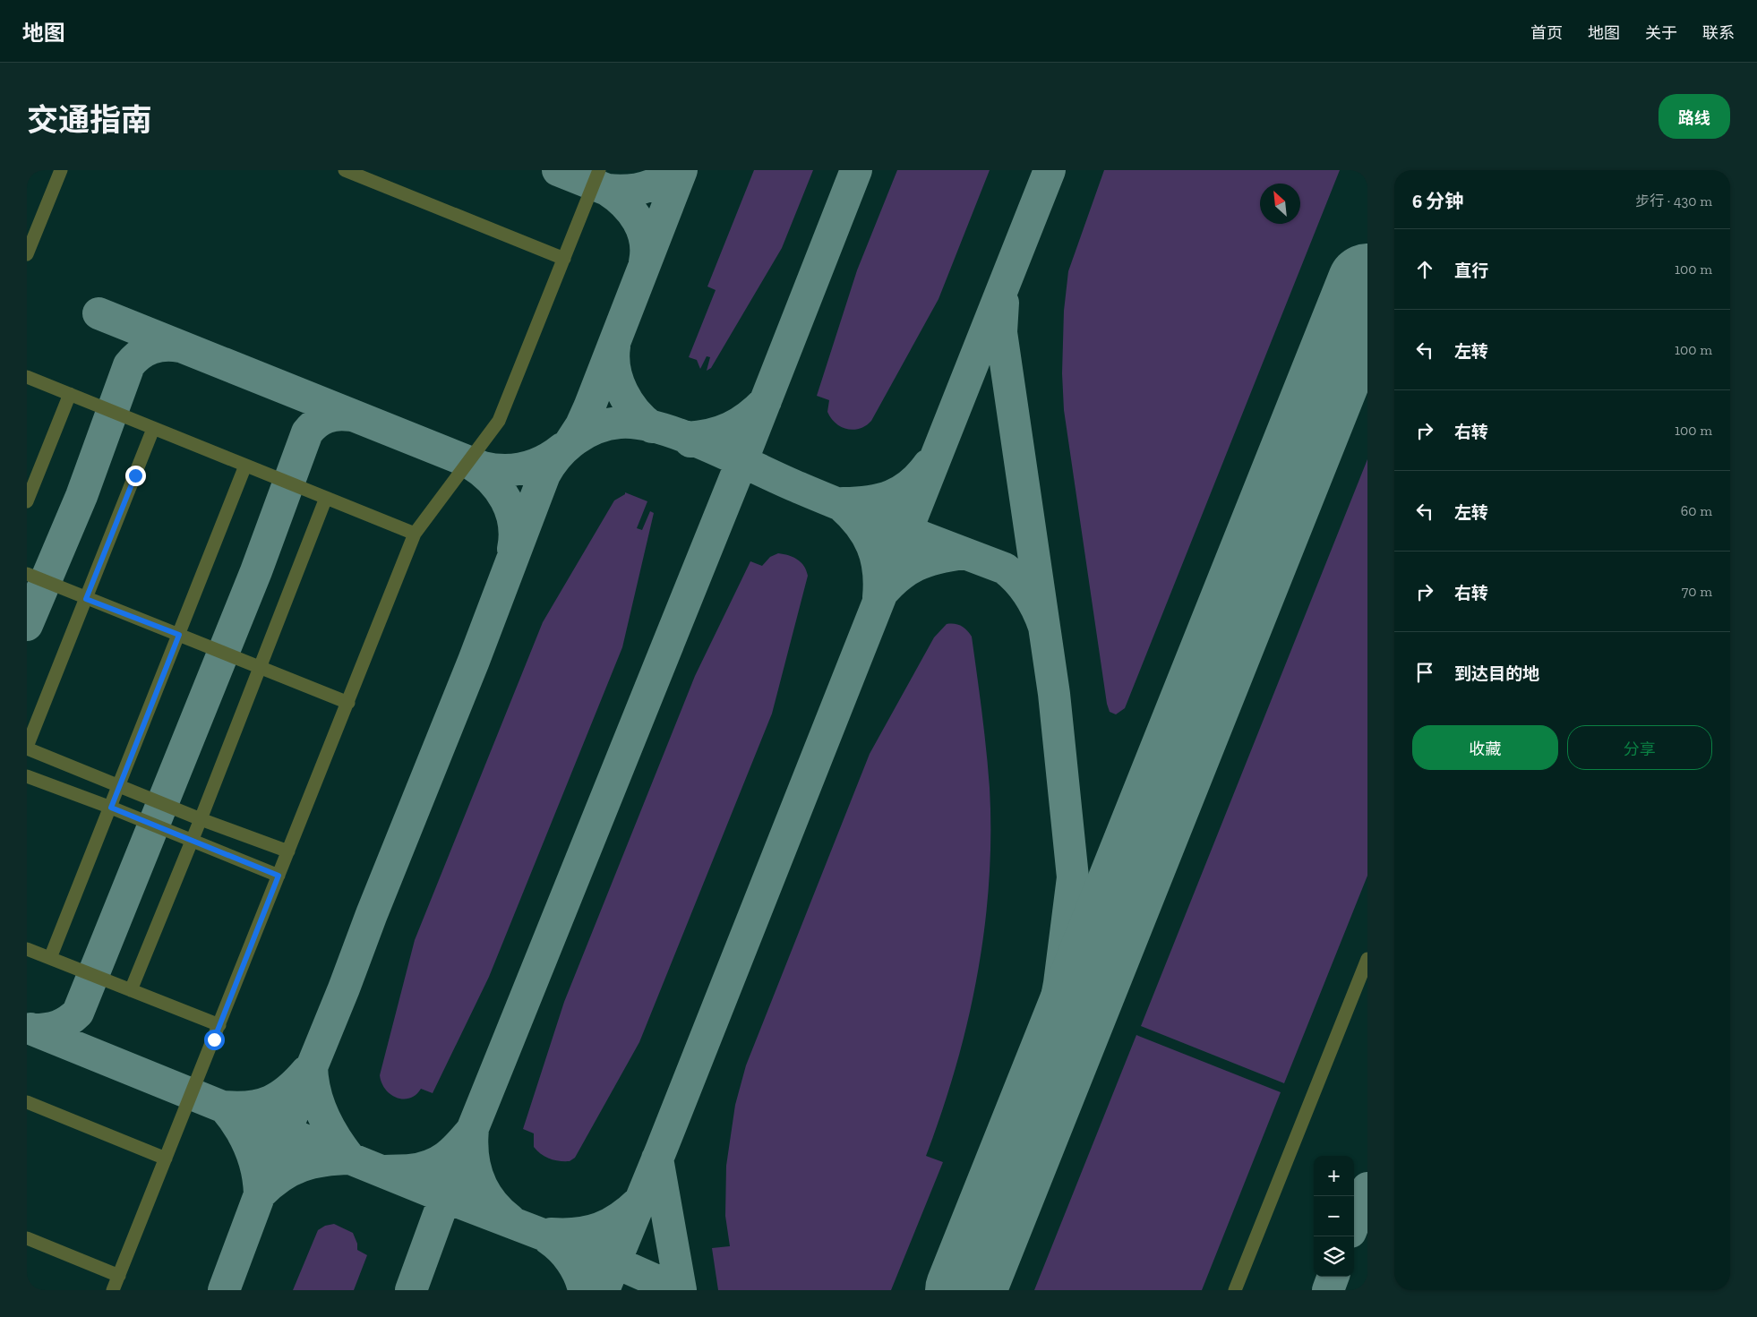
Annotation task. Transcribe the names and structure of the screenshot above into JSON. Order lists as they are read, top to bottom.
{
  "north": "top left",
  "page": {
    "header": "地图",
    "nav": [
      "首页",
      "地图",
      "关于",
      "联系"
    ],
    "title": "交通指南",
    "buttons": [
      "路线",
      ["收藏", "分享"]
    ],
    "heading": ["6 分钟", "步行 · 430 m"],
    "list": [
      ["直行", "100 m"],
      ["左转", "100 m"],
      ["右转", "100 m"],
      ["左转", "60 m"],
      ["右转", "70 m"],
      "到达目的地"
    ],
    "map_buttons": ["+", "−"]
  }
}
